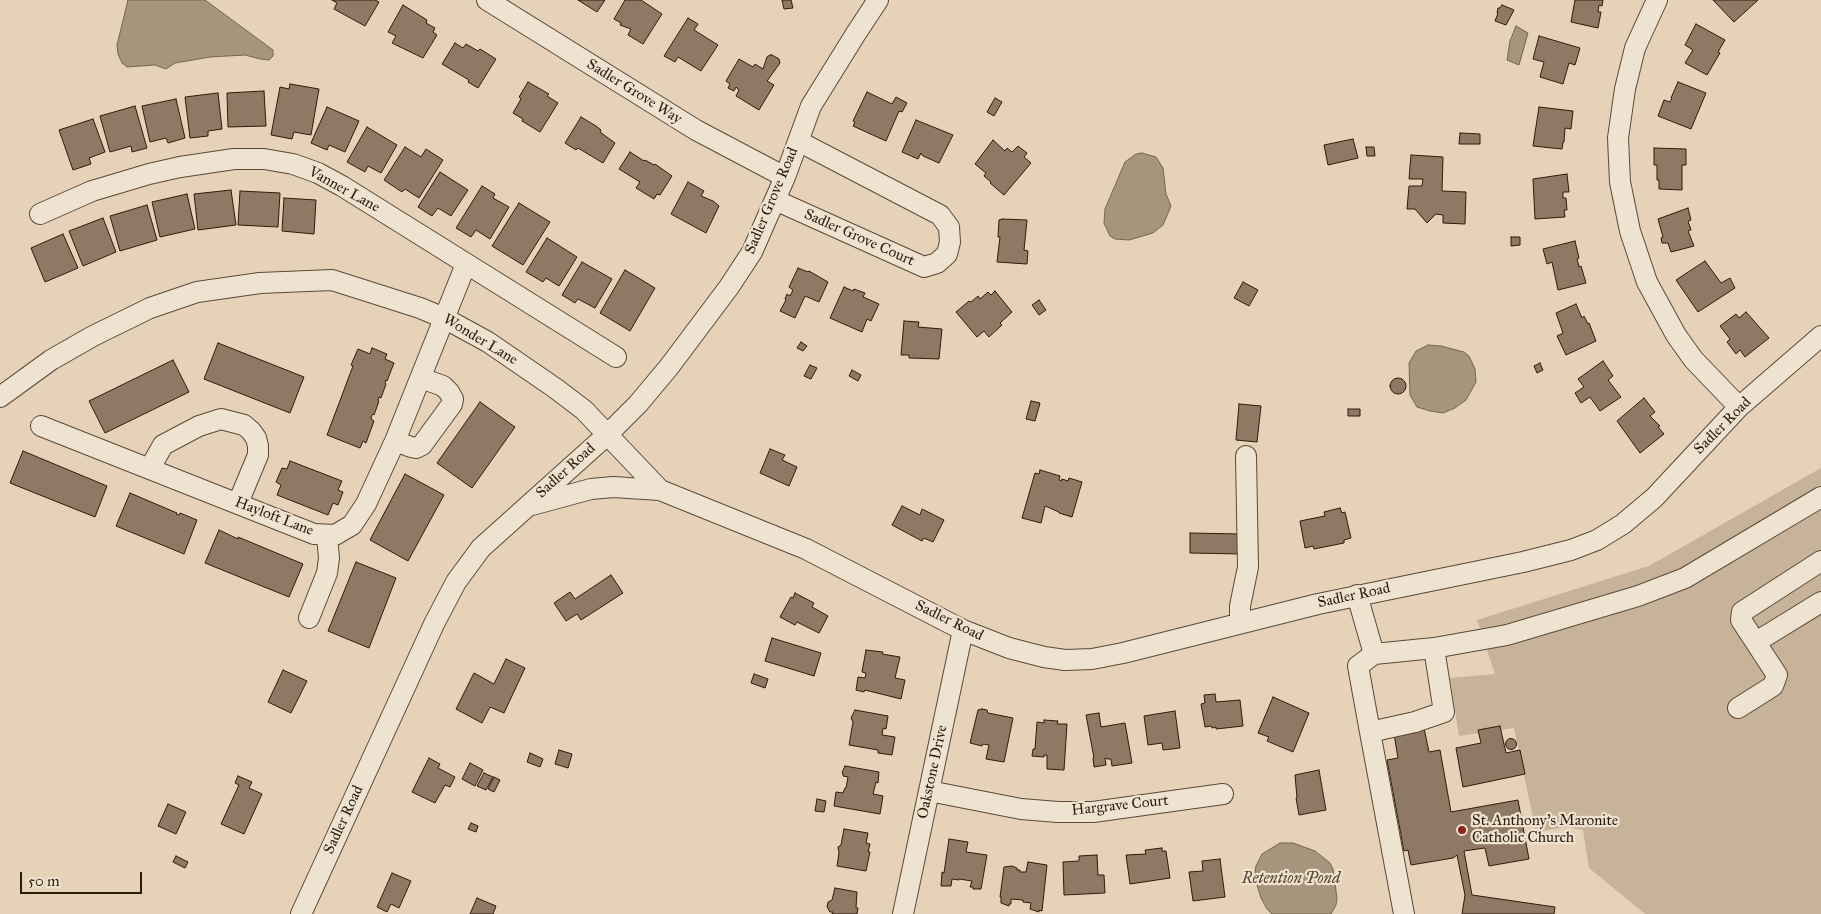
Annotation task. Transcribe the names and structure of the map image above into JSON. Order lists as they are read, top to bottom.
{
  "streets": {
    "street": [
      "Sadler Grove Way",
      "Vanner Lane",
      "Sadler Grove Road",
      "Sadler Grove Court",
      "Wonder Lane",
      "Sadler Road",
      "Hayloft Lane",
      "Oakstone Drive",
      "Hargrave Court"
    ]
  },
  "crossings": [
    ["Sadler Grove Way", "Sadler Grove Road"],
    ["Vanner Lane", "Hayloft Lane"],
    ["Sadler Grove Road", "Sadler Grove Court"],
    ["Sadler Grove Road", "Wonder Lane"],
    ["Sadler Grove Road", "Sadler Road"],
    ["Wonder Lane", "Sadler Road"],
    ["Wonder Lane", "Hayloft Lane"],
    ["Sadler Road", "Oakstone Drive"],
    ["Oakstone Drive", "Hargrave Court"]
  ],
  "water": ["Retention Pond"],
  "places": ["St. Anthony's Maronite Catholic Church"],
  "scale_bar": "50 m"
}
